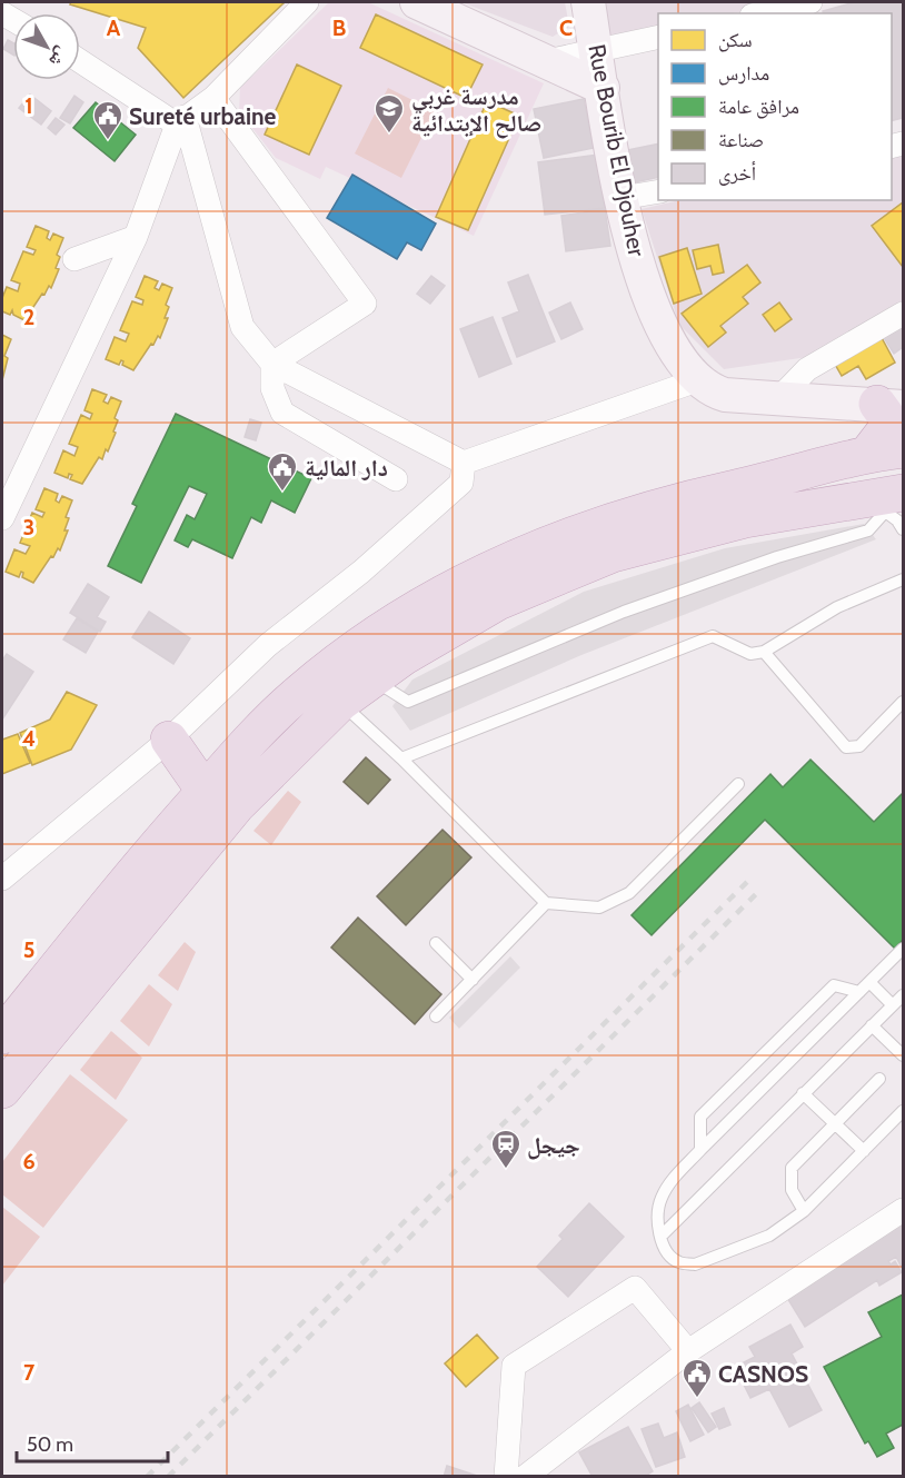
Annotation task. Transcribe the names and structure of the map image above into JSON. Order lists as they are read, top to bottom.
{
  "streets": {
    "main road": ["Rue Bourib El Djouher"]
  },
  "places": {
    "school or university": ["مدرسة غربي صالح الإبتدائية"],
    "public building": ["Sureté urbaine", "دار المالية", "CASNOS"],
    "station": ["جيجل"]
  },
  "legend": [
    "سكن",
    "مدارس",
    "مرافق عامة",
    "صناعة",
    "أخرى"
  ],
  "scale_bar": "50 m",
  "north": "bottom right",
  "grid": {
    "columns": ["A", "B", "C"],
    "rows": [
      "1",
      "2",
      "3",
      "4",
      "5",
      "6",
      "7"
    ]
  }
}
